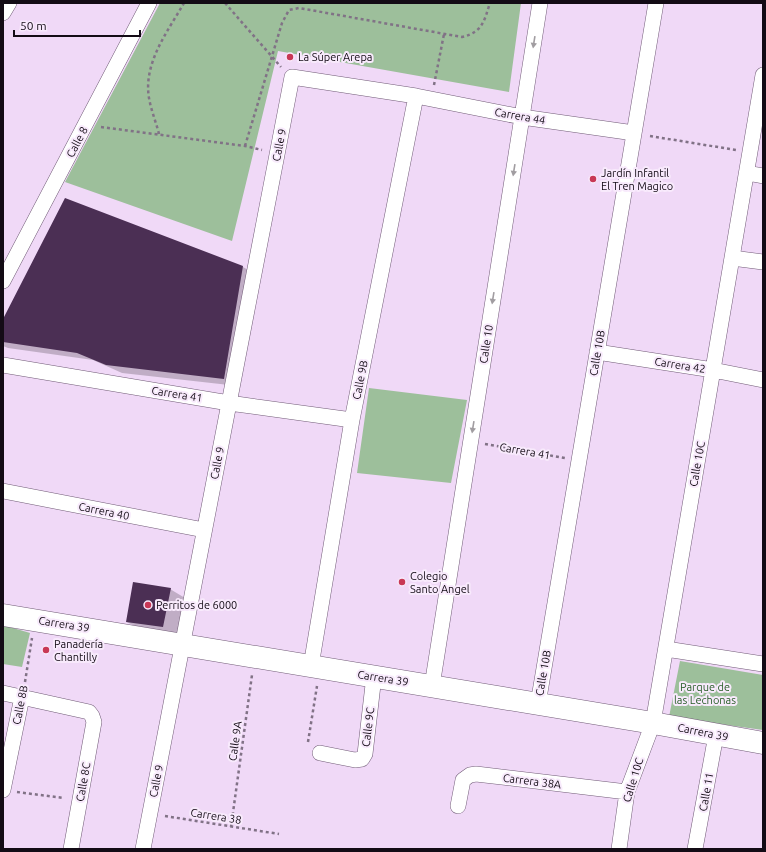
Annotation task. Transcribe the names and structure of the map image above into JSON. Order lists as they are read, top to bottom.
{
  "streets": {
    "street": [
      "Carrera 44",
      "Calle 8",
      "Calle 9",
      "Calle 10",
      "Calle 10B",
      "Carrera 42",
      "Calle 9B",
      "Carrera 41",
      "Calle 10C",
      "Carrera 40",
      "Carrera 39",
      "Calle 8B",
      "Calle 9C",
      "Carrera 38A",
      "Calle 8C",
      "Calle 11"
    ],
    "path": ["Calle 9A", "Carrera 38"]
  },
  "crossings": [
    ["Carrera 44", "Calle 9"],
    ["Carrera 44", "Calle 10"],
    ["Carrera 44", "Calle 10B"],
    ["Carrera 44", "Calle 9B"],
    ["Calle 9", "Carrera 41"],
    ["Calle 9", "Carrera 40"],
    ["Calle 9", "Carrera 39"],
    ["Calle 9", "Carrera 38"],
    ["Calle 10", "Carrera 41"],
    ["Calle 10", "Carrera 39"],
    ["Calle 10B", "Carrera 42"],
    ["Calle 10B", "Carrera 41"],
    ["Calle 10B", "Carrera 39"],
    ["Carrera 42", "Calle 10C"],
    ["Calle 9B", "Carrera 41"],
    ["Calle 9B", "Carrera 39"],
    ["Calle 10C", "Carrera 39"],
    ["Calle 10C", "Carrera 38A"],
    ["Carrera 39", "Calle 8B"],
    ["Carrera 39", "Calle 9C"],
    ["Carrera 39", "Calle 9A"],
    ["Carrera 39", "Calle 11"],
    ["Calle 8B", "Calle 8C"],
    ["Calle 9A", "Carrera 38"]
  ],
  "one_way": ["Calle 10"],
  "parks": ["Parque de las Lechonas"],
  "places": [
    "La Súper Arepa",
    "Jardín Infantil El Tren Magico",
    "Colegio Santo Angel",
    "Perritos de 6000",
    "Panadería Chantilly"
  ],
  "scale_bar": "50 m"
}
